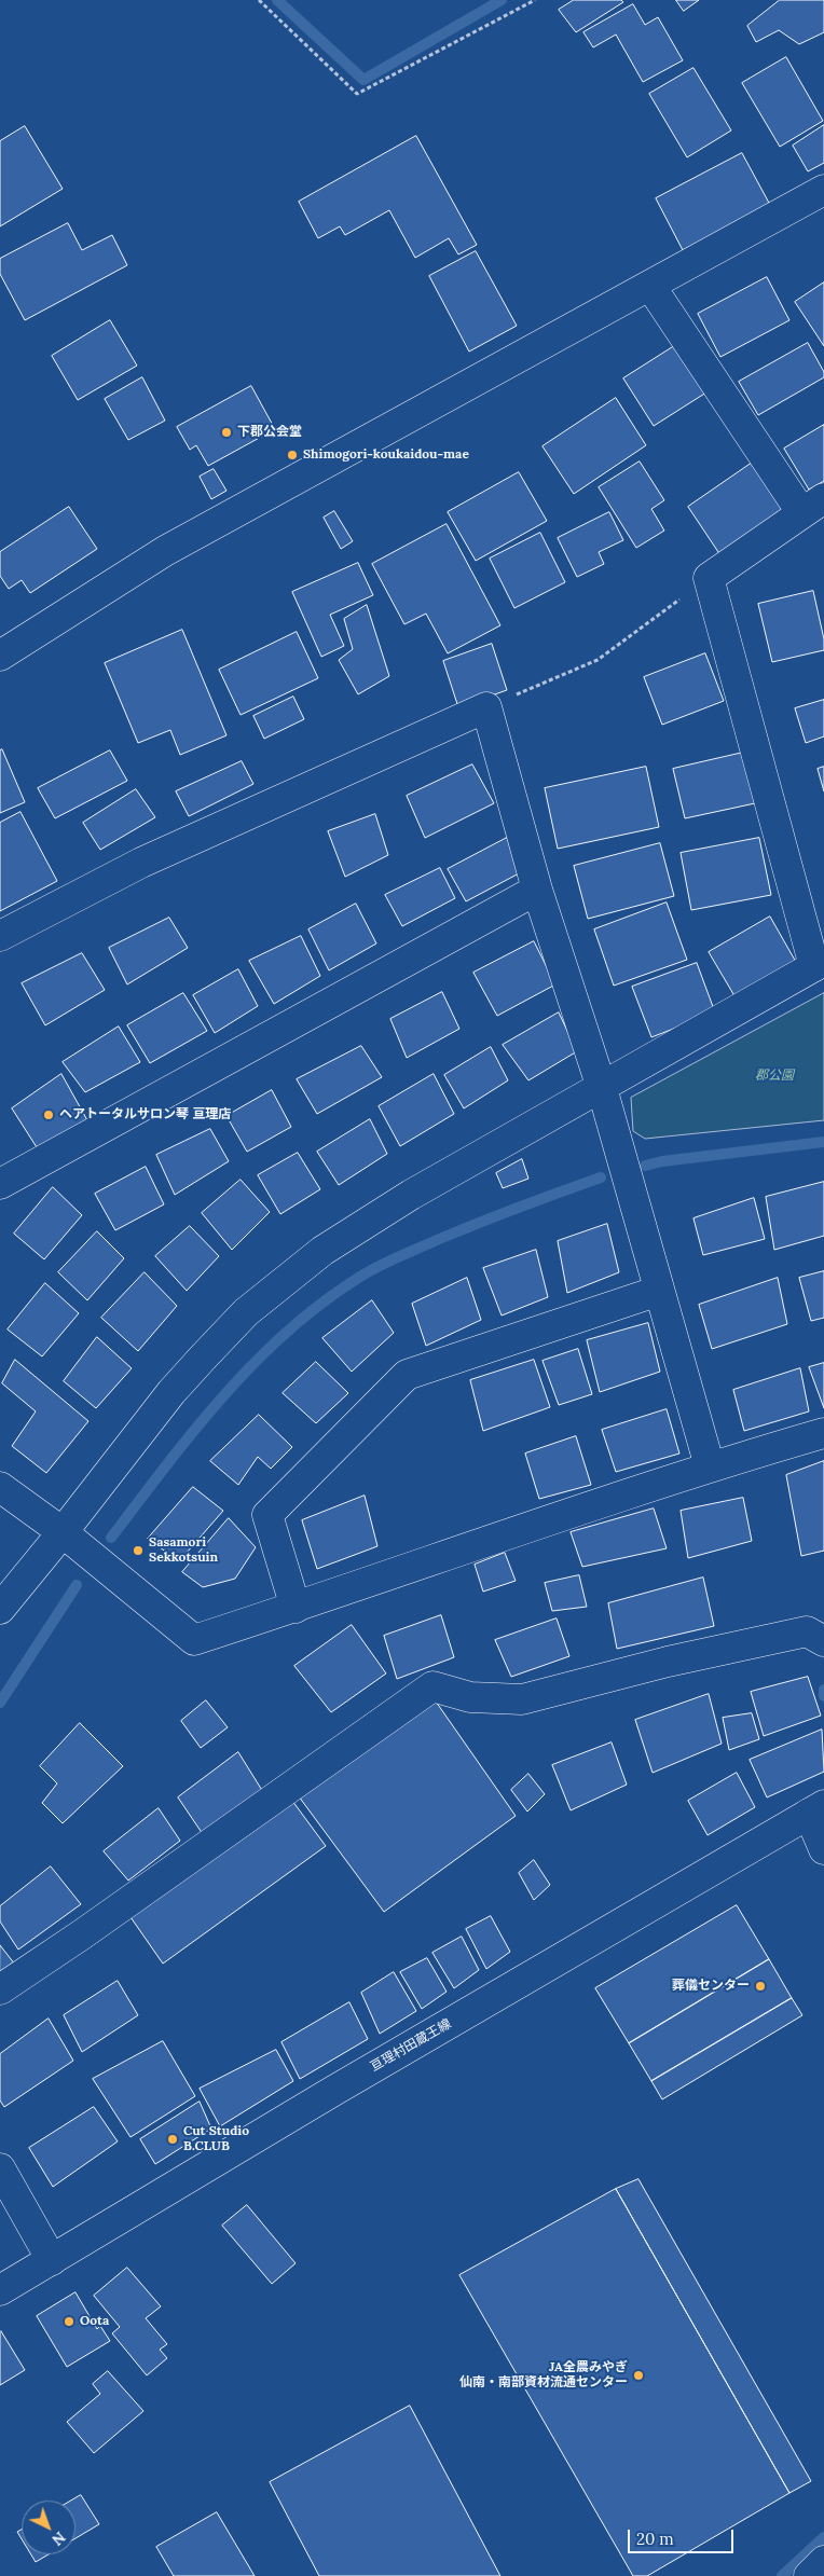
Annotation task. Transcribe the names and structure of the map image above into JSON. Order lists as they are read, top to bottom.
{
  "streets": {
    "street": ["亘理村田蔵王線"]
  },
  "parks": ["郡公園"],
  "places": [
    "下郡公会堂",
    "Shimogori-koukaidou-mae",
    "ヘアトータルサロン琴 亘理店",
    "Sasamori Sekkotsuin",
    "葬儀センター",
    "Cut Studio B.CLUB",
    "Oota",
    "JA全農みやぎ 仙南・南部資材流通センター"
  ],
  "scale_bar": "20 m",
  "north": "bottom right"
}
